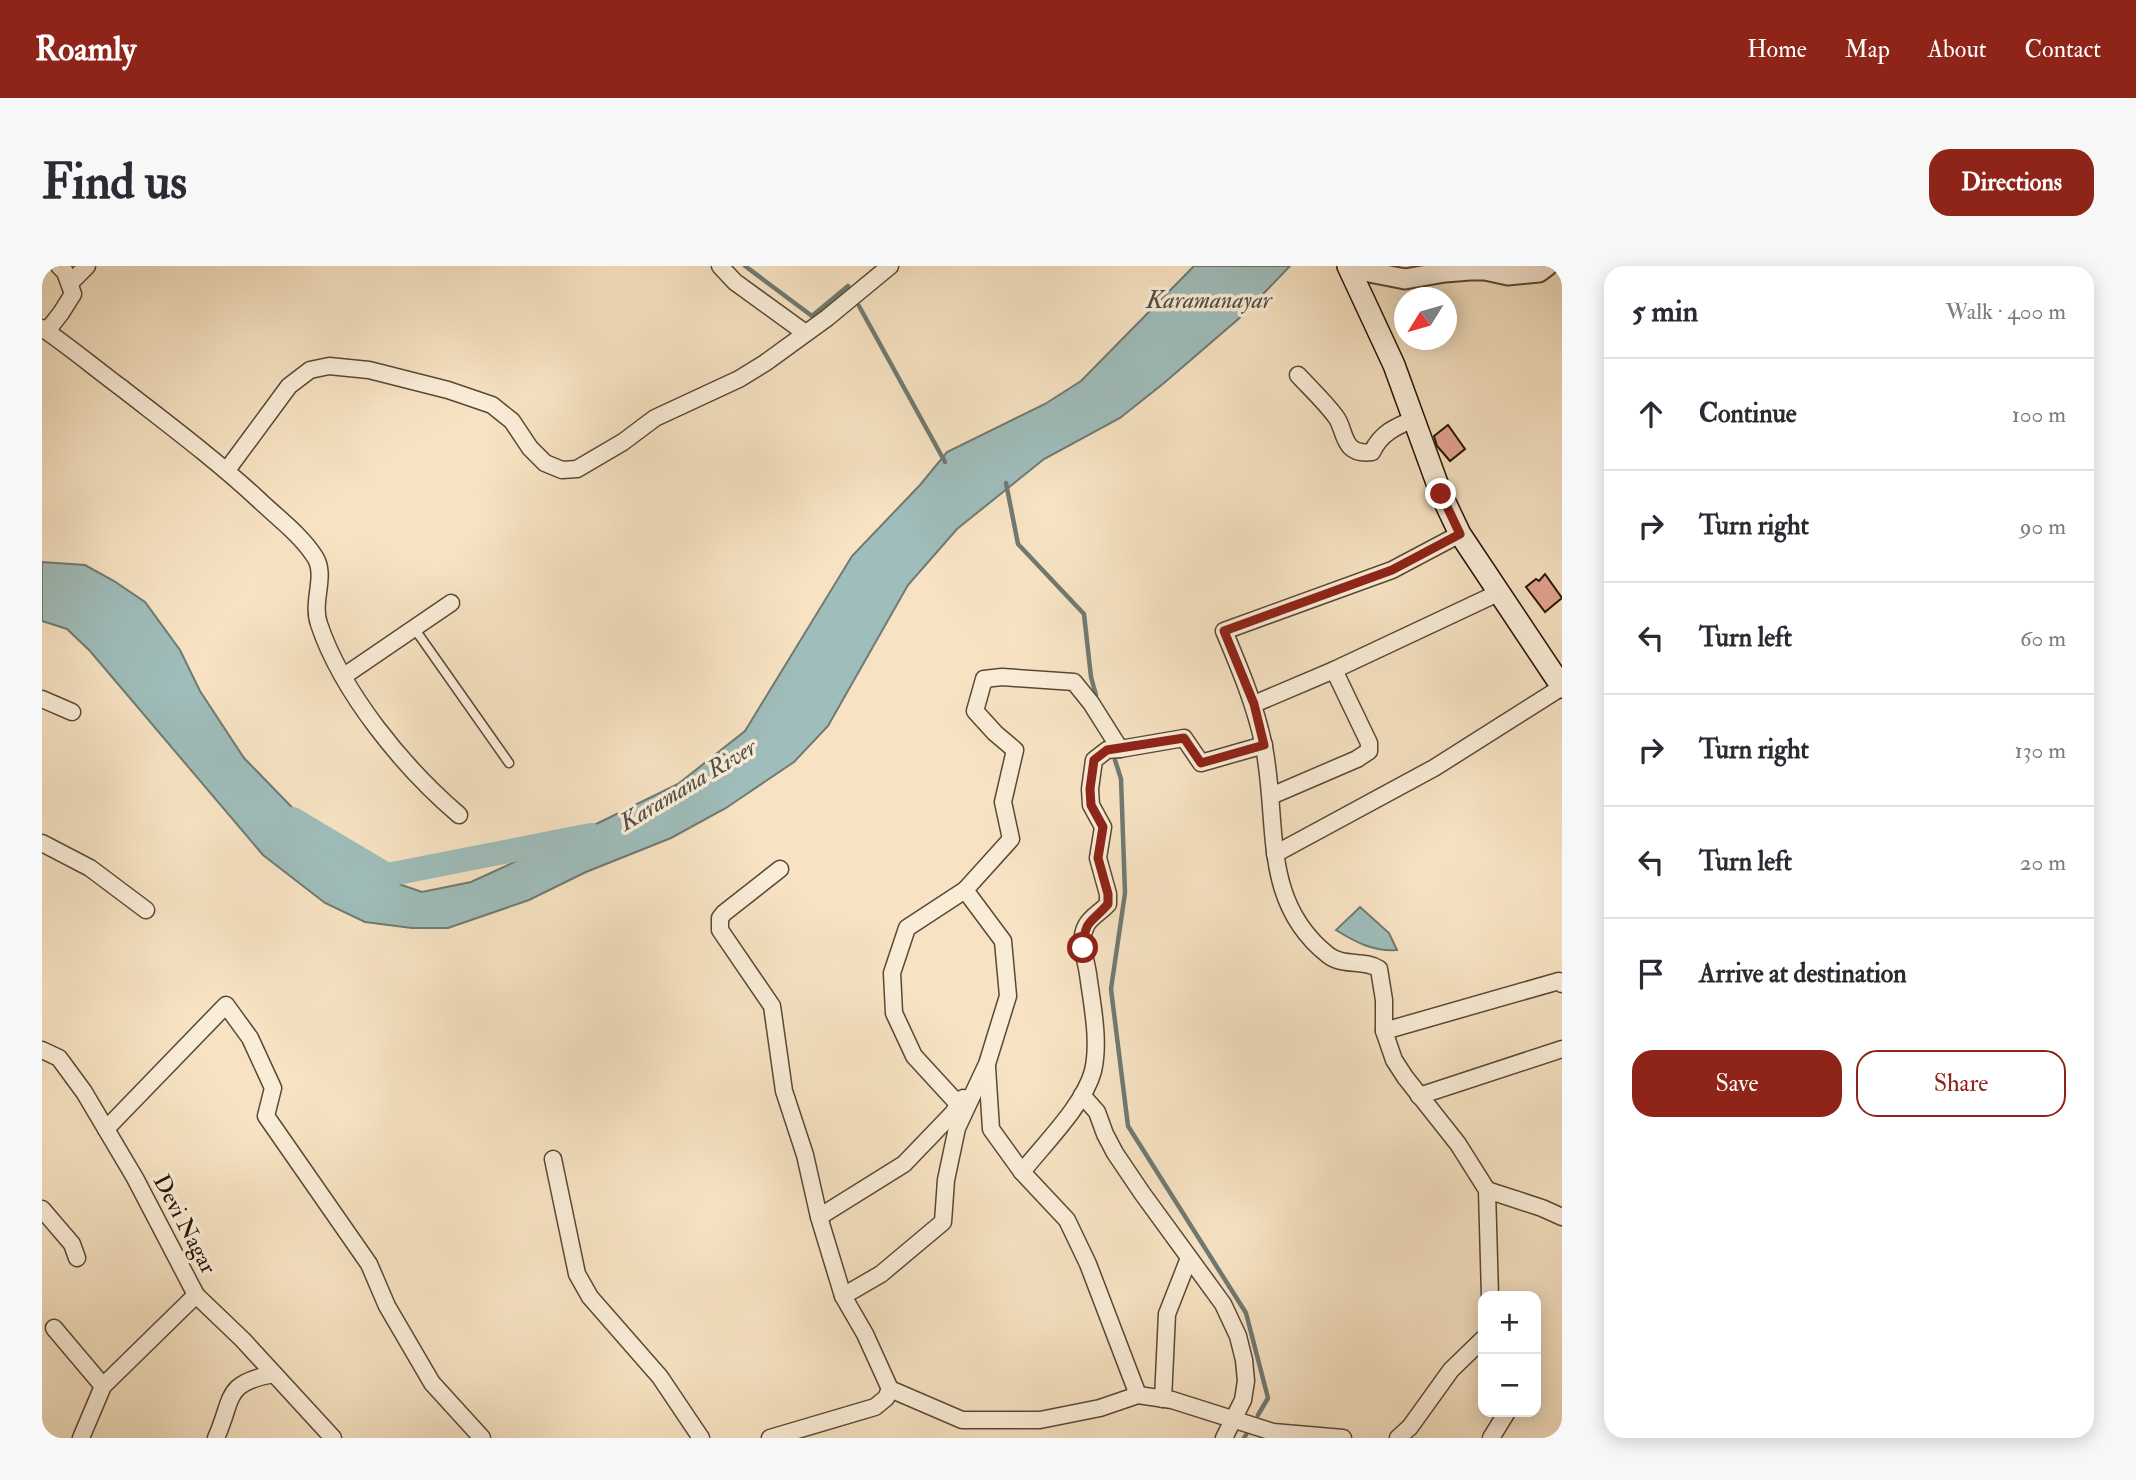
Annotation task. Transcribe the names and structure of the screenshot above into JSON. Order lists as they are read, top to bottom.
{
  "streets": {
    "street": ["Devi Nagar"]
  },
  "water": ["Karamanayar", "Karamana River"],
  "north": "bottom left",
  "page": {
    "header": "Roamly",
    "nav": [
      "Home",
      "Map",
      "About",
      "Contact"
    ],
    "buttons": [
      "Directions",
      ["Save", "Share"]
    ],
    "title": "Find us",
    "heading": ["5 min", "Walk · 400 m"],
    "list": [
      ["Continue", "100 m"],
      ["Turn right", "90 m"],
      ["Turn left", "60 m"],
      ["Turn right", "130 m"],
      ["Turn left", "20 m"],
      "Arrive at destination"
    ],
    "map_buttons": ["+", "−"]
  }
}
